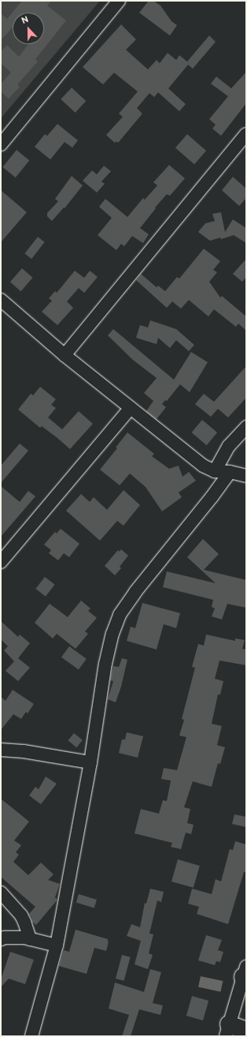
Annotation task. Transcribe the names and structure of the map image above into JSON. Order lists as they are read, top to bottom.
{
  "north": "top"
}
